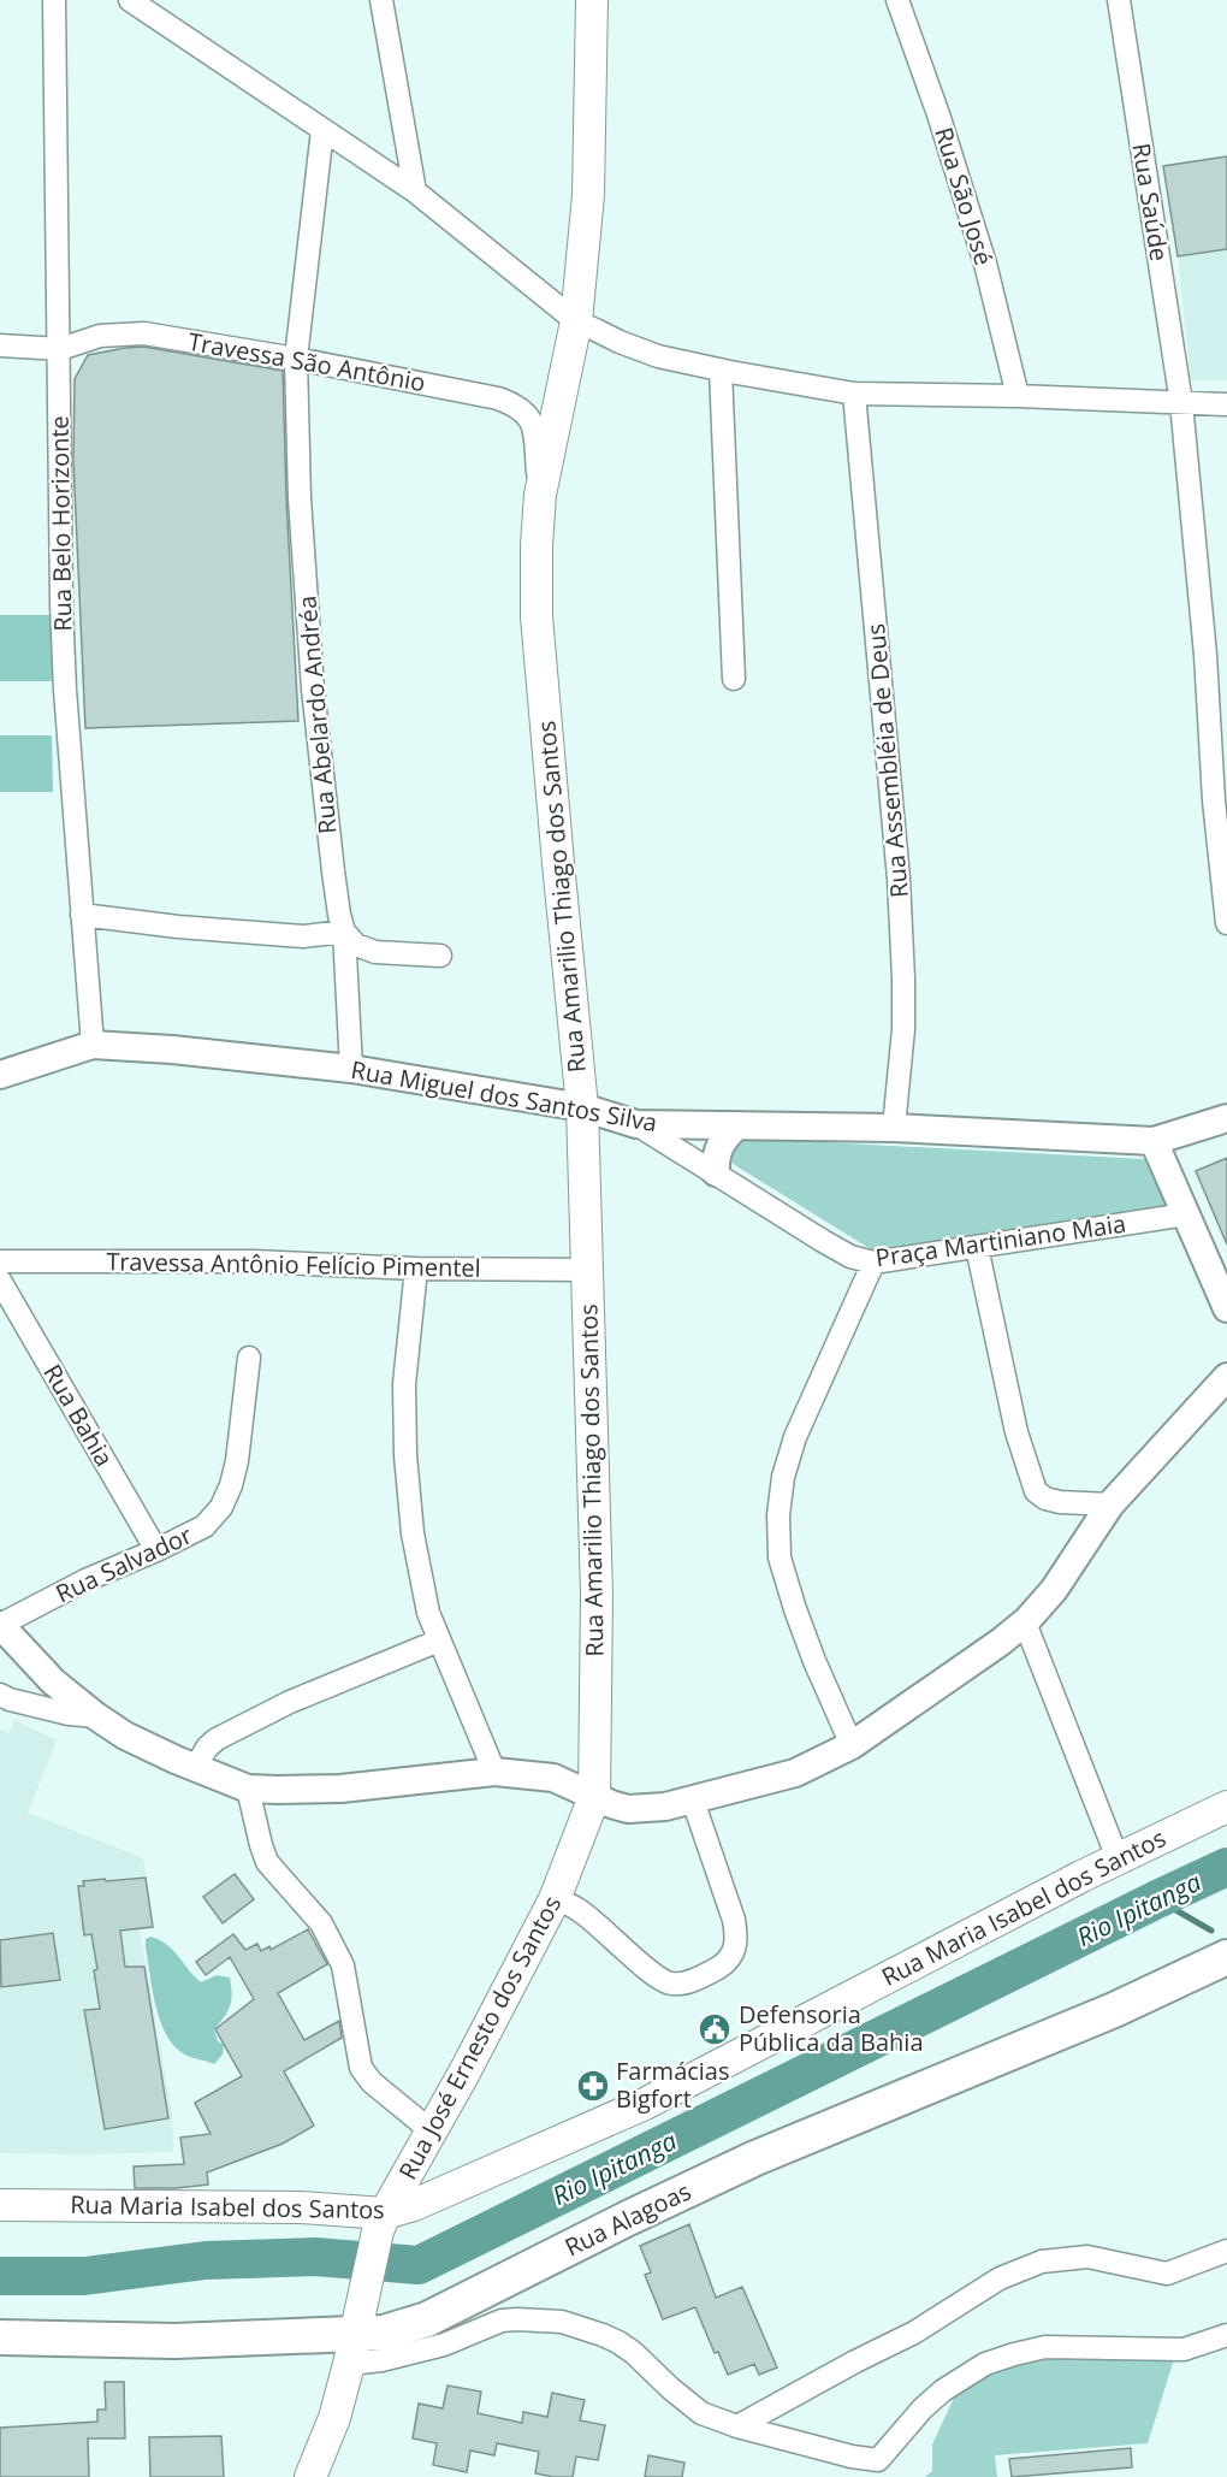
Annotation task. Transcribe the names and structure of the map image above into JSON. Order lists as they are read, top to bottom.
{
  "streets": {
    "main road": [
      "Rua Amarilio Thiago dos Santos",
      "Rua Maria Isabel dos Santos",
      "Rua José Ernesto dos Santos",
      "Rua Alagoas"
    ],
    "street": [
      "Rua São José",
      "Rua Saúde",
      "Travessa São Antônio",
      "Rua Belo Horizonte",
      "Rua Abelardo Andréa",
      "Rua Assembléia de Deus",
      "Rua Miguel dos Santos Silva",
      "Praça Martiniano Maia",
      "Travessa Antônio Felício Pimentel",
      "Rua Bahia",
      "Rua Salvador"
    ]
  },
  "crossings": [
    ["Travessa São Antônio", "Rua Belo Horizonte"],
    ["Travessa São Antônio", "Rua Abelardo Andréa"],
    ["Travessa São Antônio", "Rua Amarilio Thiago dos Santos"],
    ["Rua Belo Horizonte", "Rua Miguel dos Santos Silva"],
    ["Rua Abelardo Andréa", "Rua Miguel dos Santos Silva"],
    ["Rua Assembléia de Deus", "Rua Miguel dos Santos Silva"],
    ["Rua Amarilio Thiago dos Santos", "Rua Miguel dos Santos Silva"],
    ["Rua Amarilio Thiago dos Santos", "Travessa Antônio Felício Pimentel"],
    ["Rua Amarilio Thiago dos Santos", "Rua José Ernesto dos Santos"],
    ["Rua Miguel dos Santos Silva", "Praça Martiniano Maia"],
    ["Rua Bahia", "Rua Salvador"],
    ["Rua Maria Isabel dos Santos", "Rua José Ernesto dos Santos"],
    ["Rua José Ernesto dos Santos", "Rua Alagoas"]
  ],
  "water": ["Rio Ipitanga"],
  "places": {
    "public building": ["Defensoria Pública da Bahia"],
    "pharmacy": ["Farmácias Bigfort"]
  }
}
